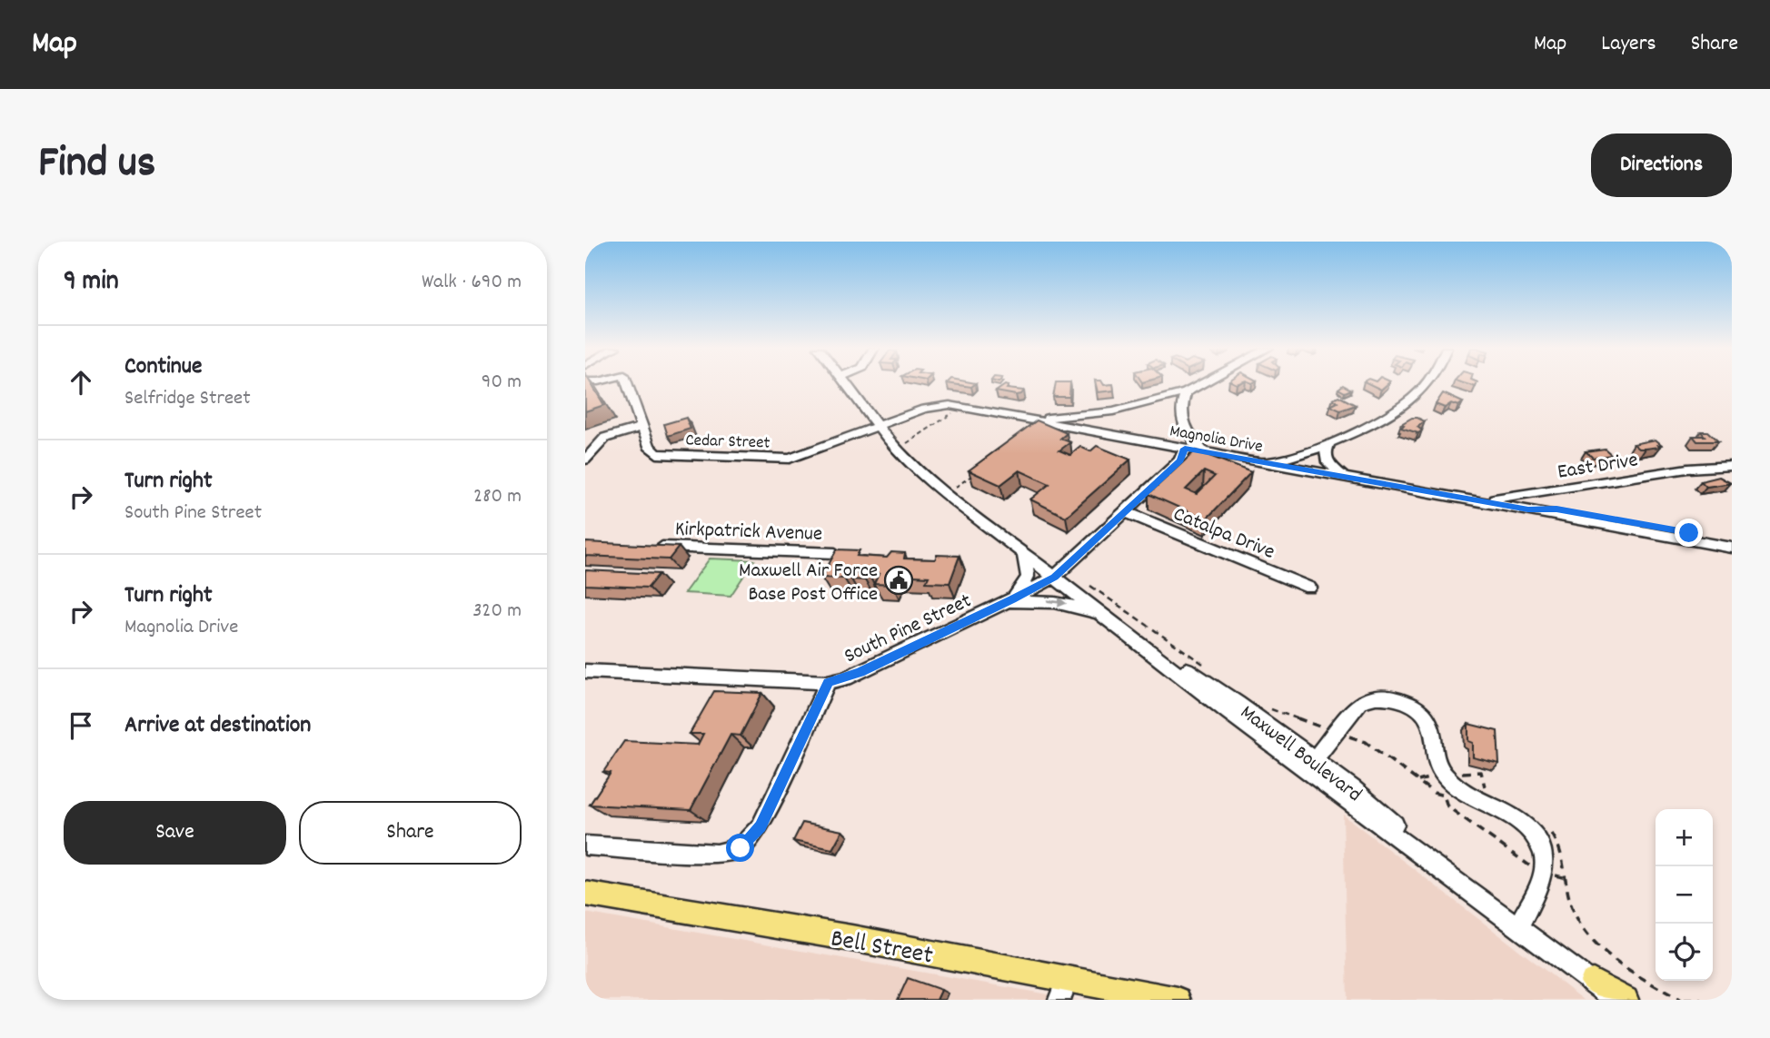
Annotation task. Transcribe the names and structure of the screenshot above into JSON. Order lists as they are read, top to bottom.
{
  "streets": {
    "main road": ["Bell Street"],
    "street": [
      "Magnolia Drive",
      "Cedar Street",
      "East Drive",
      "Kirkpatrick Avenue",
      "Catalpa Drive",
      "South Pine Street",
      "Maxwell Boulevard"
    ]
  },
  "crossings": [
    ["Magnolia Drive", "Cedar Street"],
    ["Magnolia Drive", "East Drive"],
    ["Magnolia Drive", "South Pine Street"],
    ["Magnolia Drive", "Maxwell Boulevard"],
    ["Cedar Street", "Maxwell Boulevard"],
    ["Catalpa Drive", "South Pine Street"],
    ["South Pine Street", "Maxwell Boulevard"]
  ],
  "places": {
    "public building": ["Maxwell Air Force Base Post Office"]
  },
  "page": {
    "header": "Map",
    "nav": ["Map", "Layers", "Share"],
    "title": "Find us",
    "buttons": [
      "Directions",
      ["Save", "Share"]
    ],
    "heading": ["9 min", "Walk · 690 m"],
    "list": [
      ["Continue", "Selfridge Street", "90 m"],
      ["Turn right", "South Pine Street", "280 m"],
      ["Turn right", "Magnolia Drive", "320 m"],
      "Arrive at destination"
    ],
    "map_buttons": ["+", "−"]
  }
}
